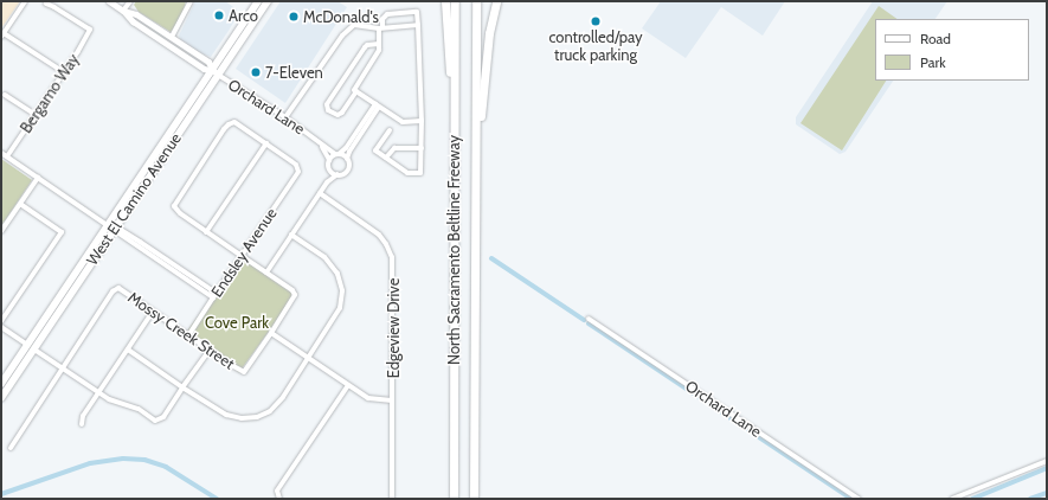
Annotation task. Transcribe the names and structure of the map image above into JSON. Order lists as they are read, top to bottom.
{
  "streets": {
    "highway": ["North Sacramento Beltline Freeway"],
    "main road": ["West El Camino Avenue"],
    "street": [
      "Bergamo Way",
      "Orchard Lane",
      "Endsley Avenue",
      "Edgeview Drive",
      "Mossy Creek Street"
    ]
  },
  "crossings": [
    ["Orchard Lane", "West El Camino Avenue"],
    ["Endsley Avenue", "Mossy Creek Street"]
  ],
  "parks": ["Cove Park"],
  "places": [
    "Arco",
    "McDonald's",
    "controlled/pay truck parking",
    "7-Eleven"
  ],
  "legend": ["Road", "Park"]
}
